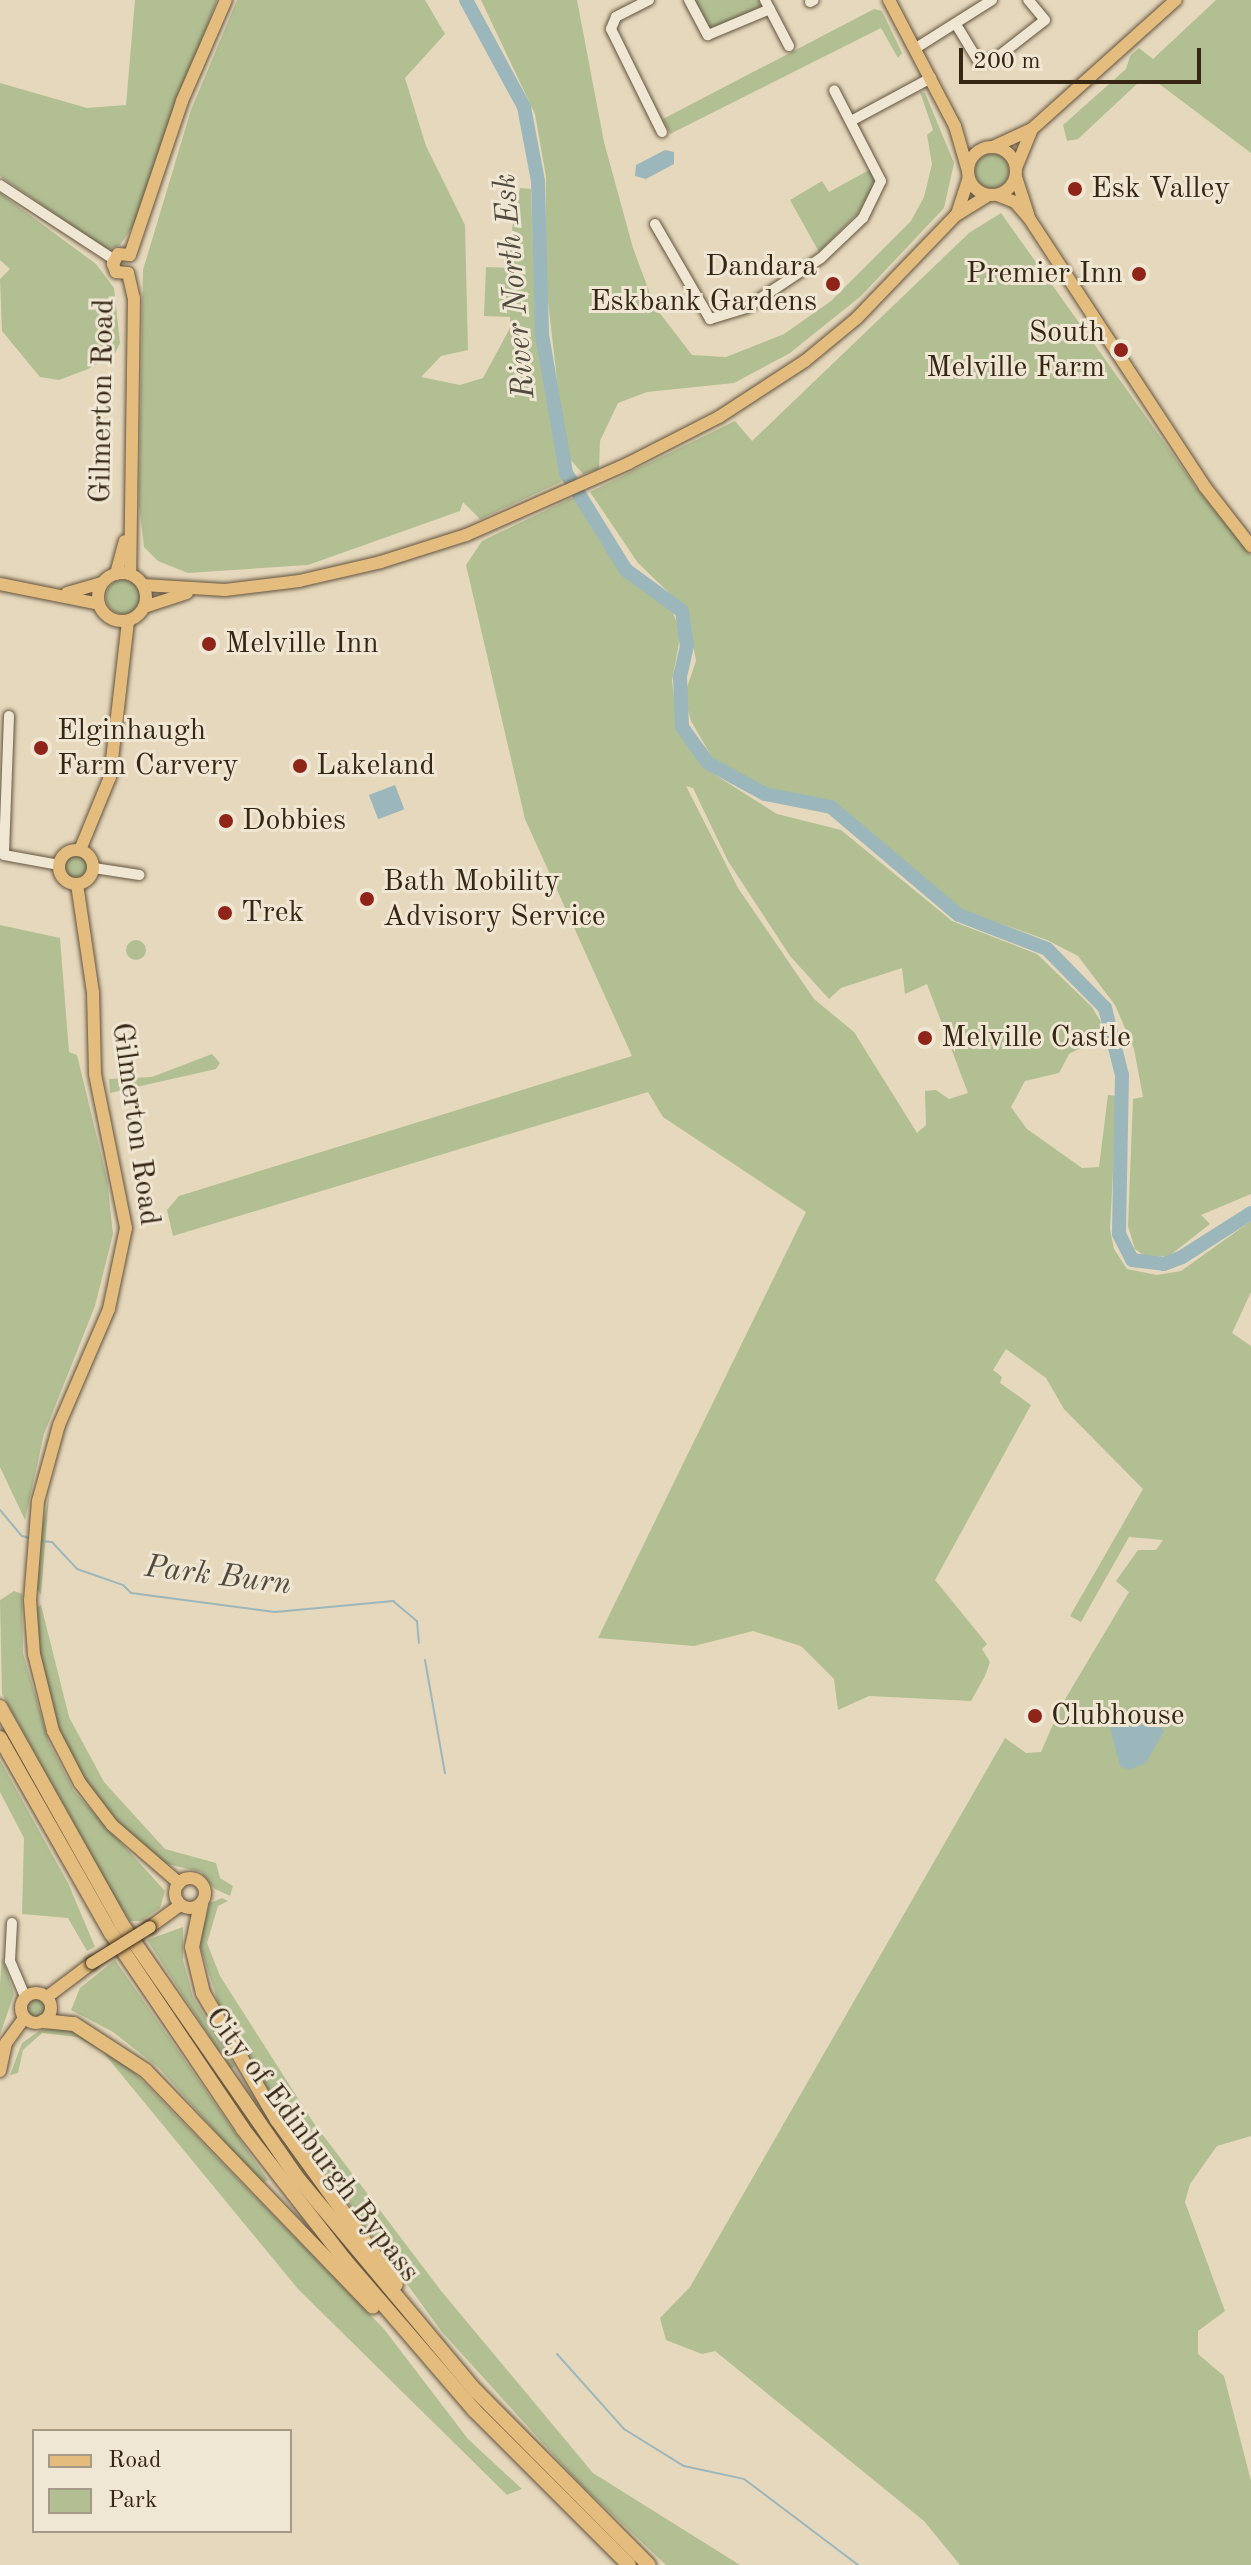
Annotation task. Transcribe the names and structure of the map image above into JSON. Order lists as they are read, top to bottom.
{
  "streets": {
    "highway": ["City of Edinburgh Bypass"],
    "main road": ["Gilmerton Road"]
  },
  "water": ["River North Esk", "Park Burn"],
  "places": [
    "Esk Valley",
    "Premier Inn",
    "Dandara Eskbank Gardens",
    "South Melville Farm",
    "Melville Inn",
    "Elginhaugh Farm Carvery",
    "Lakeland",
    "Dobbies",
    "Bath Mobility Advisory Service",
    "Trek",
    "Melville Castle",
    "Clubhouse"
  ],
  "legend": ["Road", "Park"],
  "scale_bar": "200 m"
}
